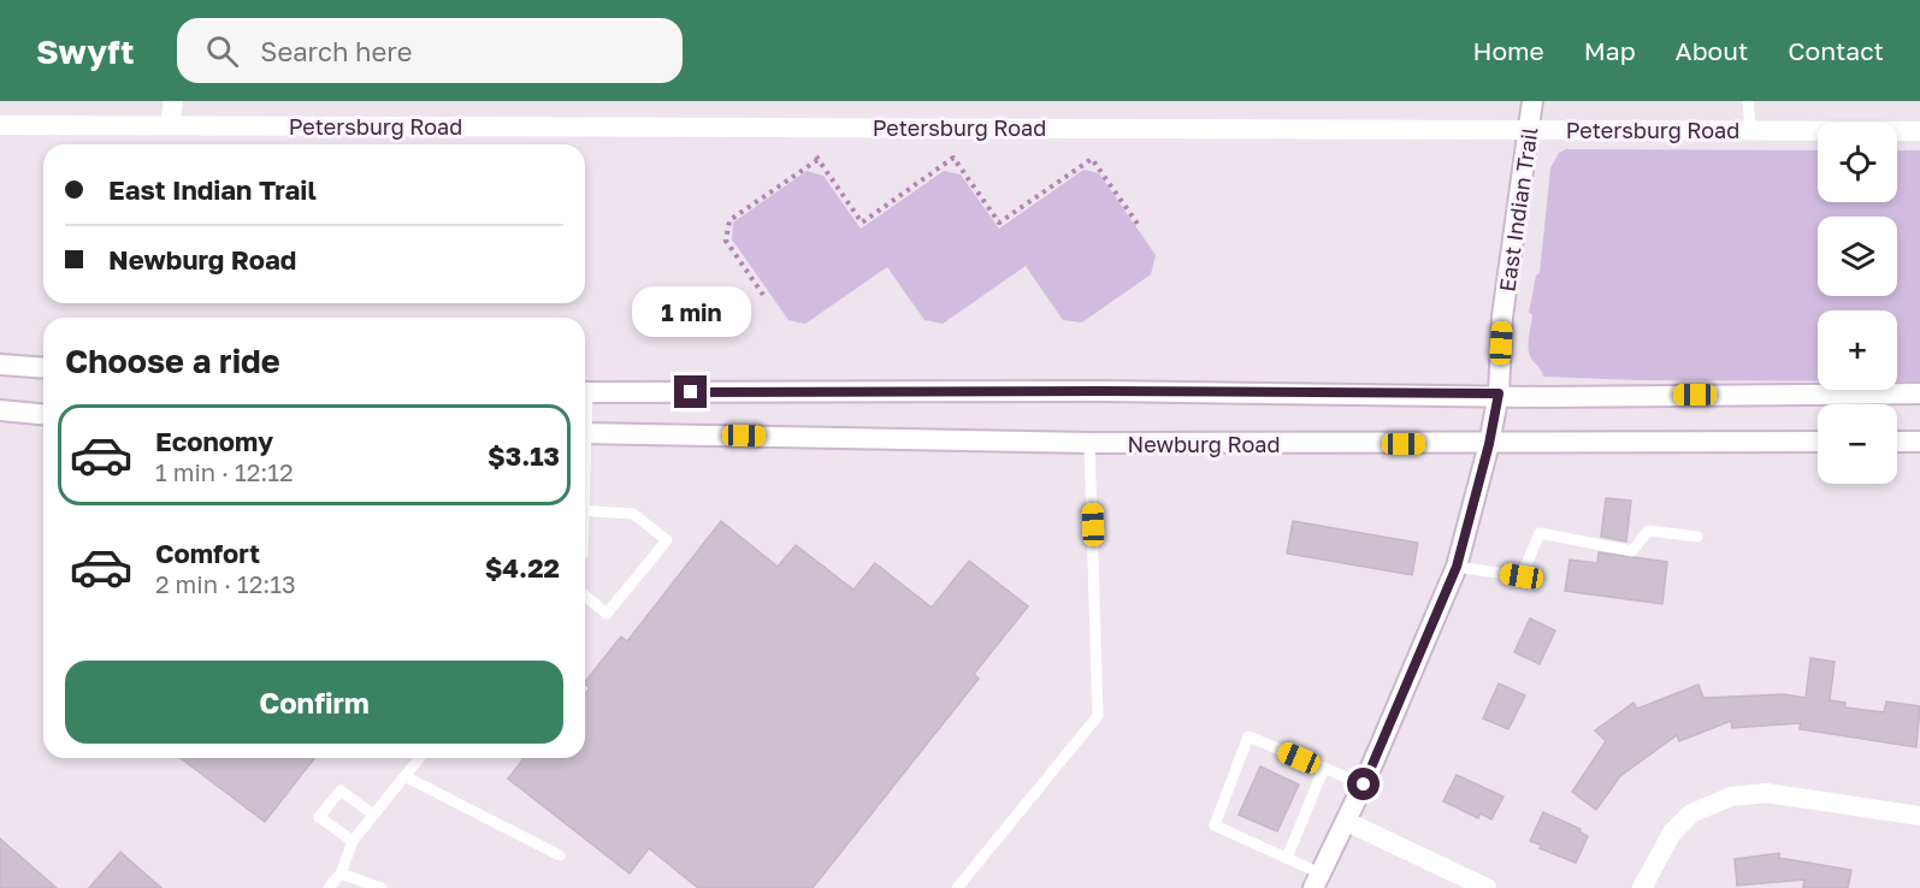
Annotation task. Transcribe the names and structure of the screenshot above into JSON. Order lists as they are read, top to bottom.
{
  "streets": {
    "main road": ["Petersburg Road", "East Indian Trail", "Newburg Road"]
  },
  "crossings": [
    ["Petersburg Road", "East Indian Trail"],
    ["East Indian Trail", "Newburg Road"]
  ],
  "page": {
    "header": "Swyft",
    "search": "Search here",
    "nav": [
      "Home",
      "Map",
      "About",
      "Contact"
    ],
    "map_buttons": ["+", "−"],
    "banner": ["East Indian Trail", "Newburg Road"],
    "bubble": "1 min",
    "heading": "Choose a ride",
    "list": [
      {
        "name": "Economy",
        "note": "1 min · 12:12",
        "value": "$3.13"
      },
      {
        "name": "Comfort",
        "note": "2 min · 12:13",
        "value": "$4.22"
      }
    ],
    "buttons": "Confirm"
  }
}
